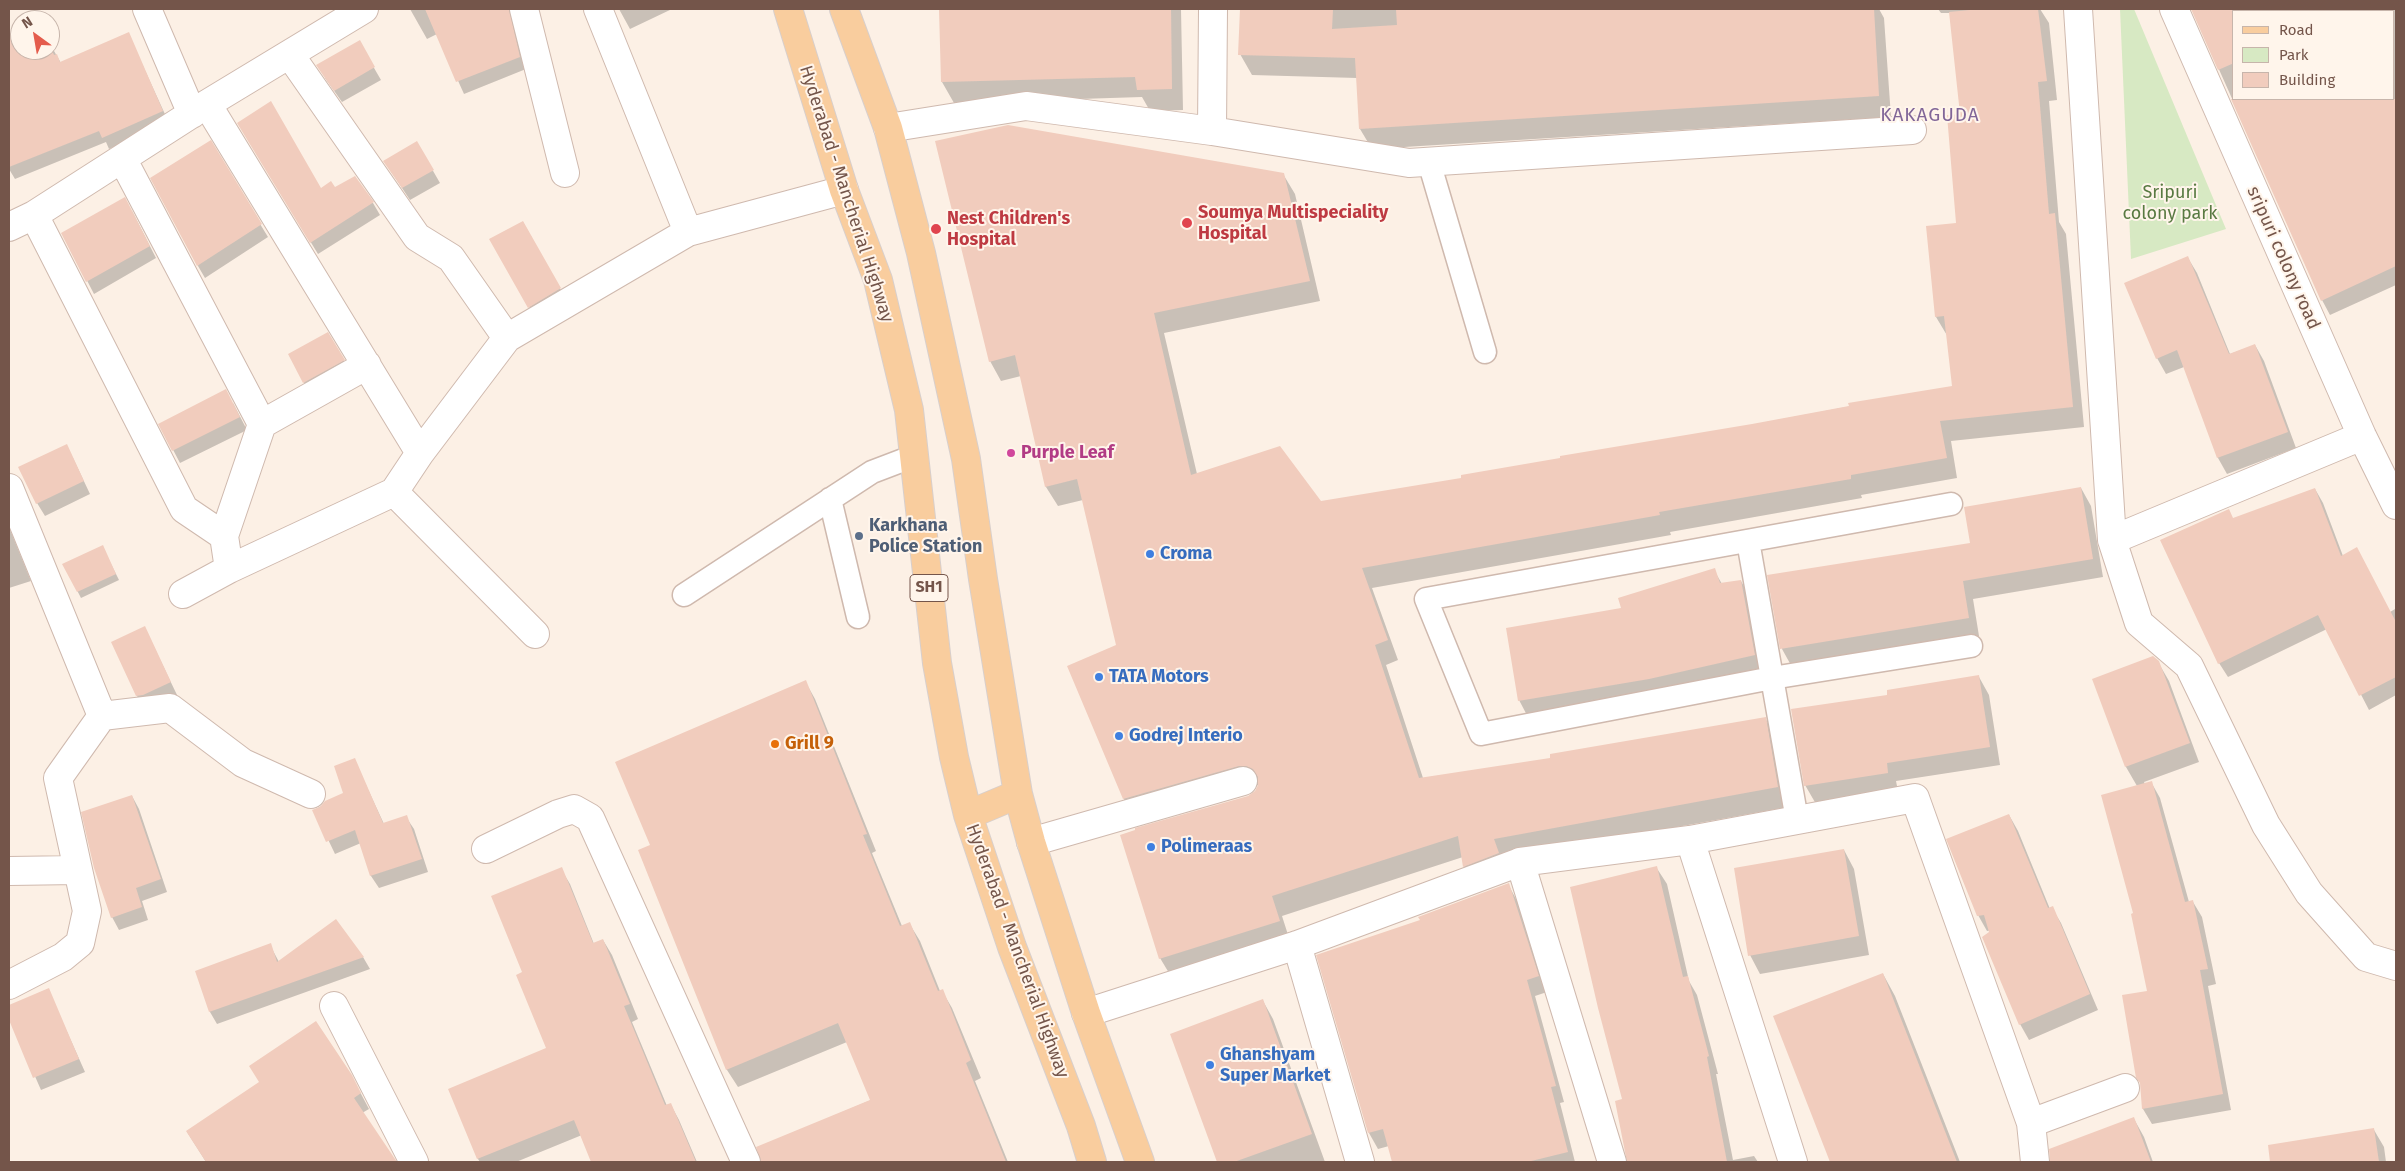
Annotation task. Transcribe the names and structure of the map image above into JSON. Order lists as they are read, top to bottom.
{
  "streets": {
    "main road": ["Hyderabad - Mancherial Highway", "SH1"],
    "street": ["sripuri colony road"]
  },
  "districts": ["KAKAGUDA"],
  "parks": ["Sripuri colony park"],
  "places": [
    "Soumya Multispeciality Hospital",
    "Nest Children's Hospital",
    "Purple Leaf",
    "Karkhana Police Station",
    "Croma",
    "TATA Motors",
    "Godrej Interio",
    "Grill 9",
    "Polimeraas",
    "Ghanshyam Super Market"
  ],
  "legend": ["Road", "Park", "Building"],
  "north": "top left"
}
